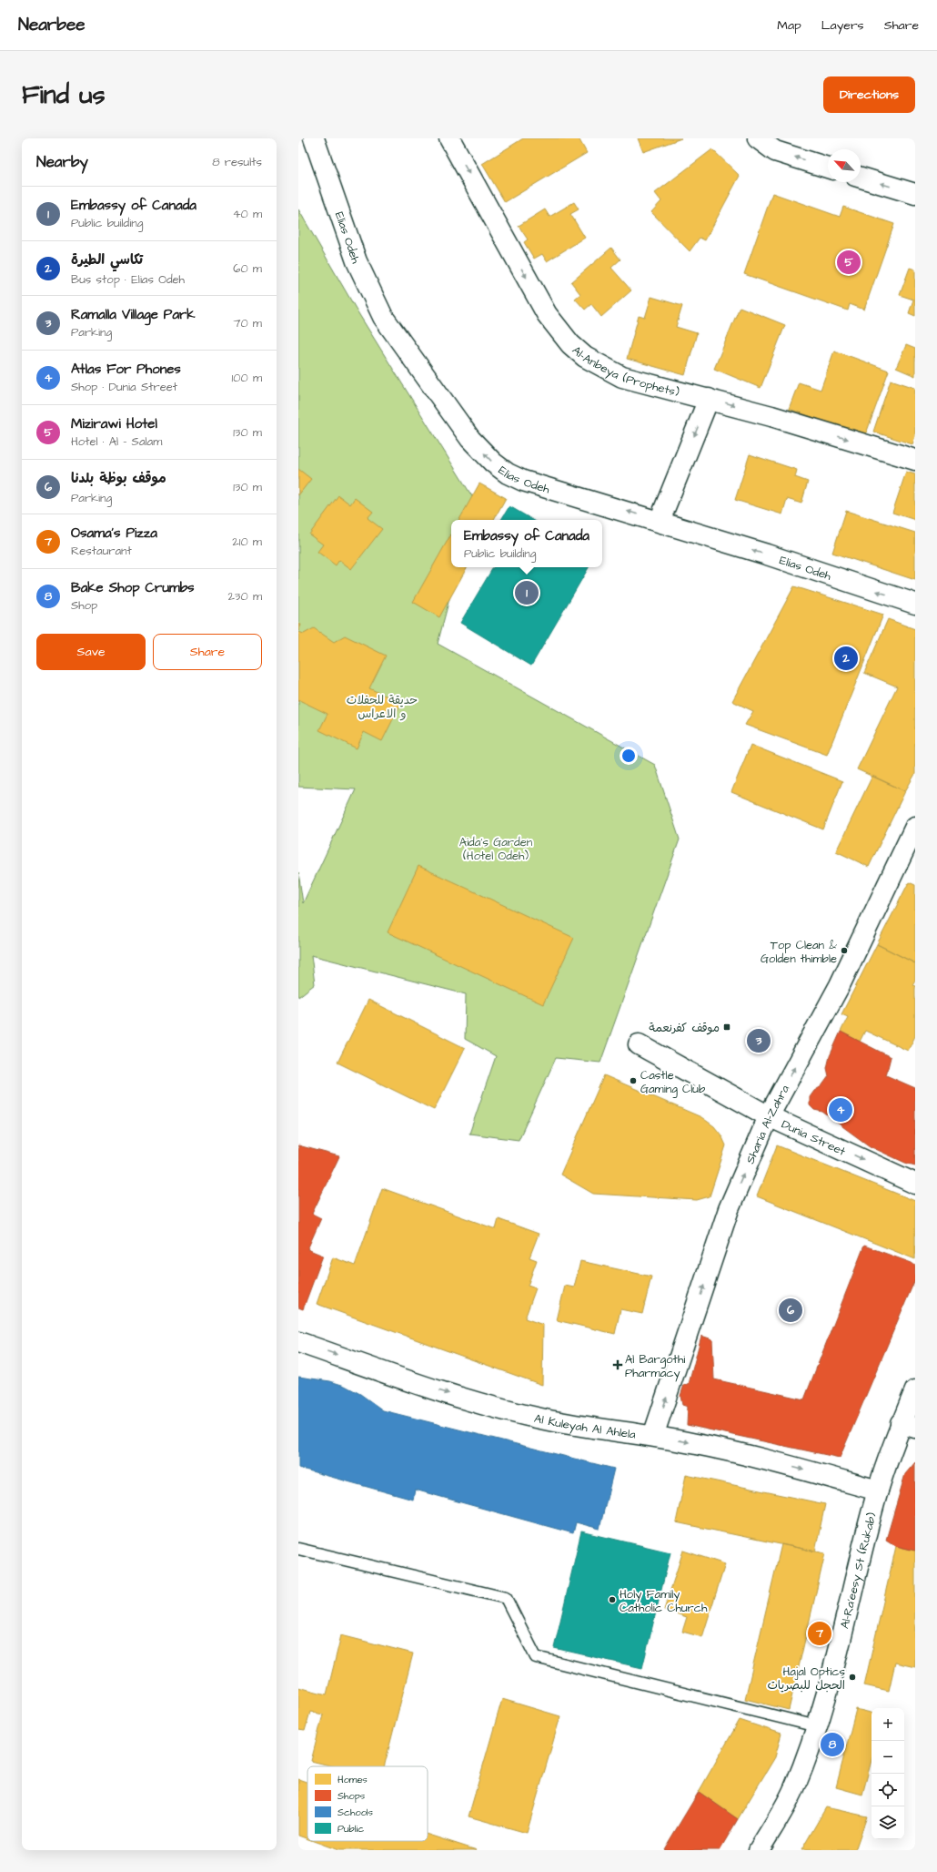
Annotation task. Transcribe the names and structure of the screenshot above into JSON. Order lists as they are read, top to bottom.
{
  "streets": {
    "street": [
      "Elias Odeh",
      "Al-Anbeya (Prophets)",
      "Sharia Al-Zahra",
      "Dunia Street",
      "Al Kuleyah Al Ahlela",
      "Al-Ra'eesy St (Rukab)"
    ]
  },
  "crossings": [
    ["Sharia Al-Zahra", "Dunia Street"],
    ["Sharia Al-Zahra", "Al Kuleyah Al Ahlela"],
    ["Al Kuleyah Al Ahlela", "Al-Ra'eesy St (Rukab)"]
  ],
  "one_way": [
    "Elias Odeh",
    "Al-Anbeya (Prophets)",
    "Sharia Al-Zahra",
    "Dunia Street",
    "Al Kuleyah Al Ahlela"
  ],
  "parks": ["حديقة للحفلات و الاعراس", "Aida's Garden (Hotel Odeh)"],
  "places": {
    "other": [
      "Top Clean & Golden thimble",
      "Castle Gaming Club",
      "Holy Family Catholic Church",
      "Hajal Optics الحجل للبصريات"
    ],
    "transit": ["موقف كفرنعمة"],
    "health": ["Al Bargothi Pharmacy"]
  },
  "legend": [
    "Homes",
    "Shops",
    "Schools",
    "Public"
  ],
  "north": "top left",
  "page": {
    "header": "Nearbee",
    "nav": ["Map", "Layers", "Share"],
    "buttons": [
      "Directions",
      ["Save", "Share"]
    ],
    "title": "Find us",
    "heading": ["Nearby", "8 results"],
    "list": [
      {
        "mark": "1",
        "name": "Embassy of Canada",
        "note": "Public building",
        "value": "40 m"
      },
      {
        "mark": "2",
        "name": "تكاسي الطيرة",
        "note": "Bus stop · Elias Odeh",
        "value": "60 m"
      },
      {
        "mark": "3",
        "name": "Ramalla Village Park",
        "note": "Parking",
        "value": "70 m"
      },
      {
        "mark": "4",
        "name": "Atlas For Phones",
        "note": "Shop · Dunia Street",
        "value": "100 m"
      },
      {
        "mark": "5",
        "name": "Mizirawi Hotel",
        "note": "Hotel · Al - Salam",
        "value": "130 m"
      },
      {
        "mark": "6",
        "name": "موقف بوظة بلدنا",
        "note": "Parking",
        "value": "130 m"
      },
      {
        "mark": "7",
        "name": "Osama's Pizza",
        "note": "Restaurant",
        "value": "210 m"
      },
      {
        "mark": "8",
        "name": "Bake Shop Crumbs",
        "note": "Shop",
        "value": "230 m"
      }
    ],
    "pins": [
      "5",
      "1",
      "2",
      "3",
      "4",
      "6",
      "7",
      "8"
    ],
    "popup": ["Embassy of Canada", "Public building"],
    "map_buttons": ["+", "−"]
  }
}
